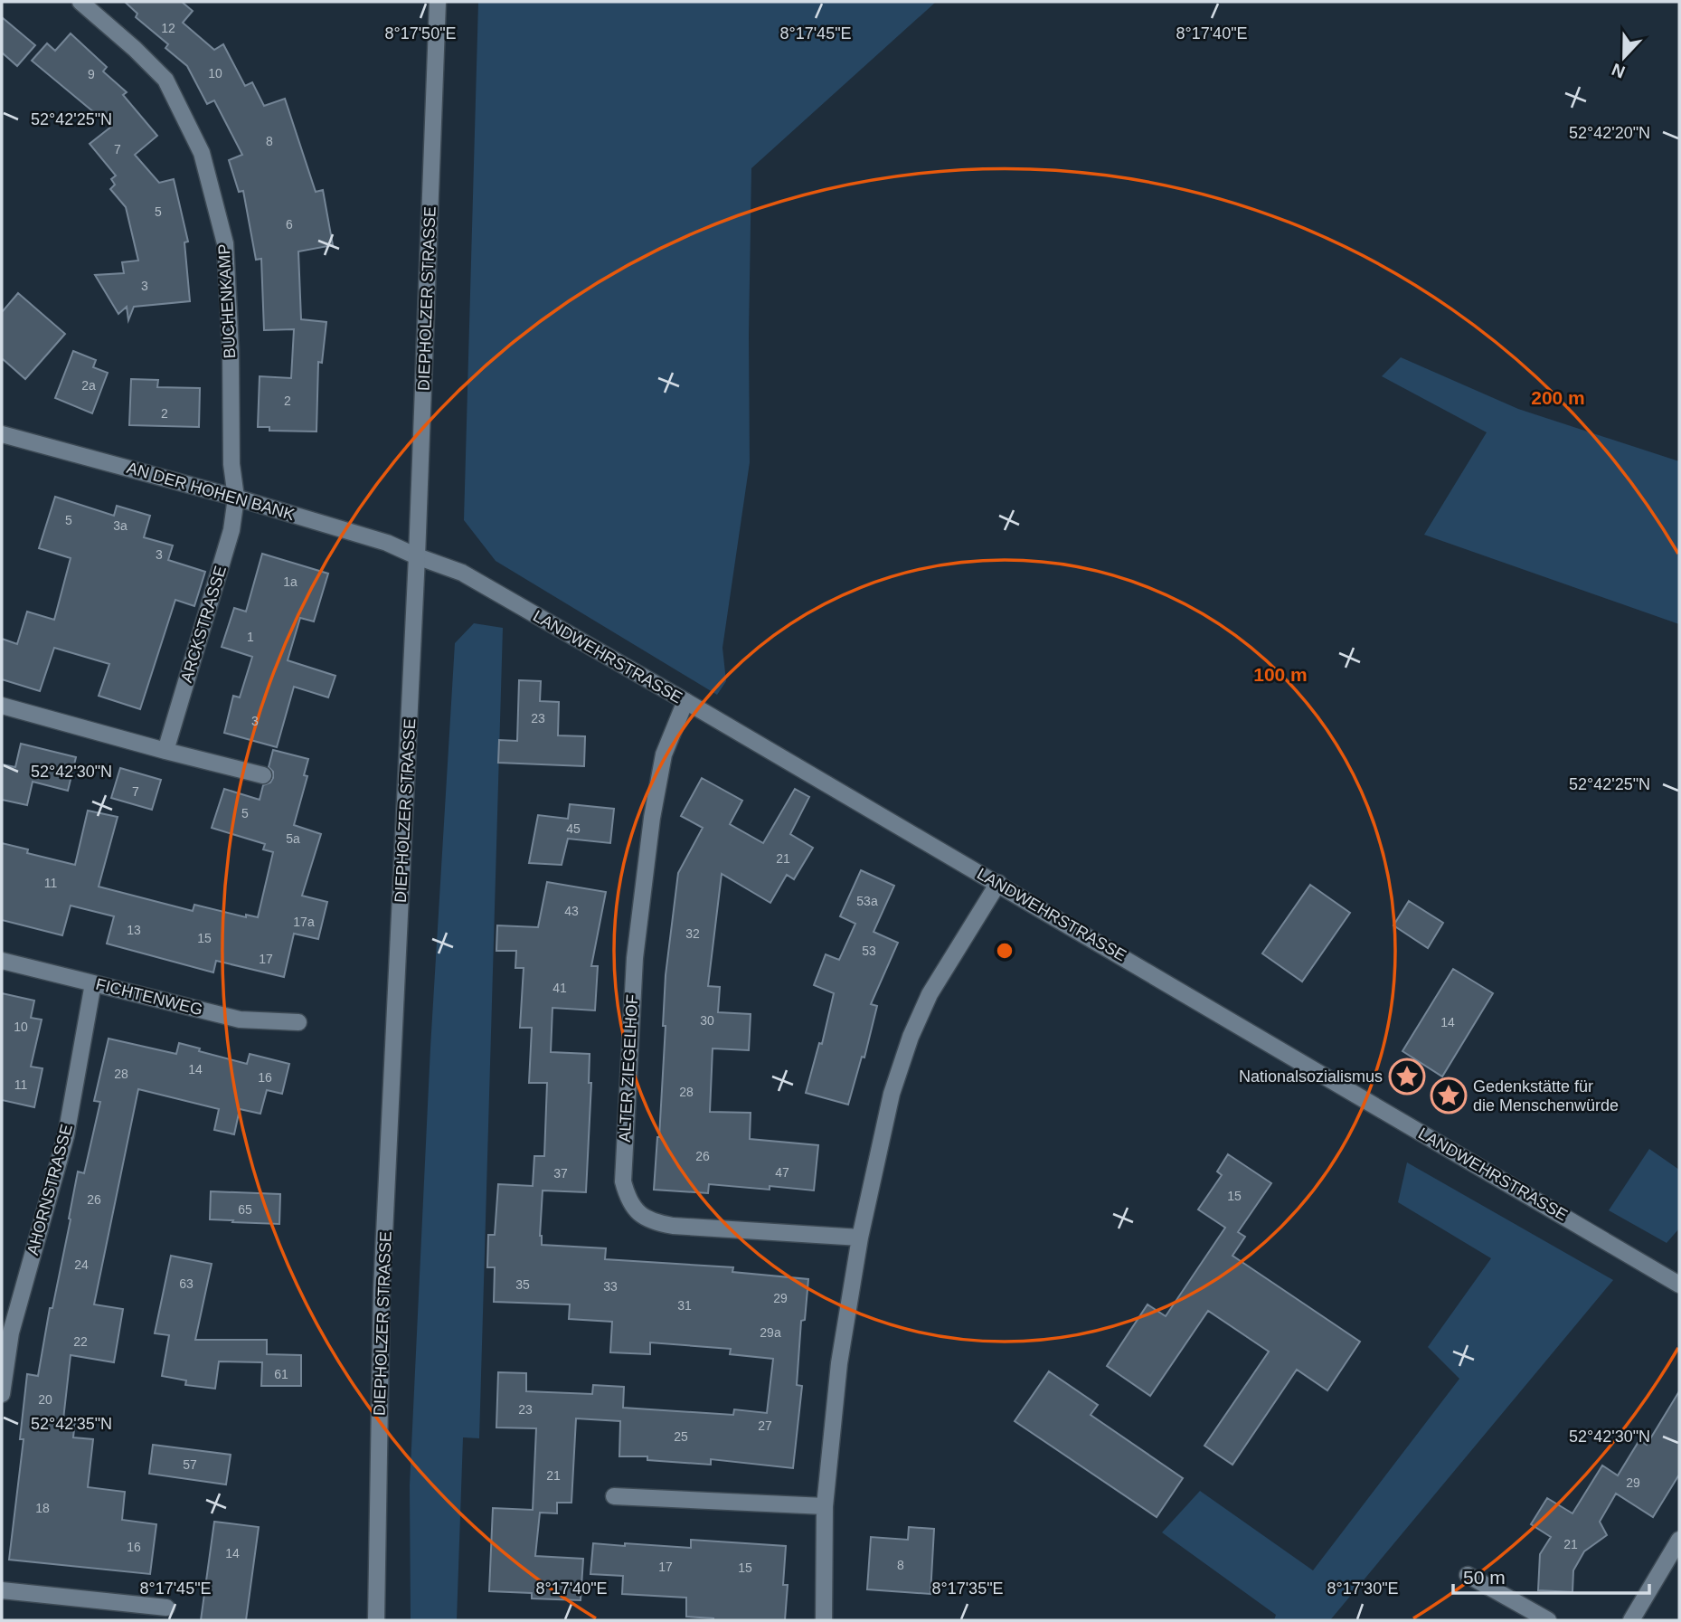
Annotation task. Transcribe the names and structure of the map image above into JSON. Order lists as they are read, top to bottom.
{
  "streets": {
    "street": [
      "DIEPHOLZER STRASSE",
      "BUCHENKAMP",
      "AN DER HOHEN BANK",
      "ARCKSTRASSE",
      "LANDWEHRSTRASSE",
      "FICHTENWEG",
      "ALTER ZIEGELHOF",
      "AHORNSTRASSE"
    ]
  },
  "crossings": [
    ["DIEPHOLZER STRASSE", "AN DER HOHEN BANK"],
    ["DIEPHOLZER STRASSE", "LANDWEHRSTRASSE"],
    ["BUCHENKAMP", "AN DER HOHEN BANK"],
    ["BUCHENKAMP", "ARCKSTRASSE"],
    ["AN DER HOHEN BANK", "ARCKSTRASSE"],
    ["AN DER HOHEN BANK", "LANDWEHRSTRASSE"],
    ["LANDWEHRSTRASSE", "ALTER ZIEGELHOF"],
    ["FICHTENWEG", "AHORNSTRASSE"]
  ],
  "places": {
    "place": ["Nationalsozialismus", "Gedenkstätte für die Menschenwürde"]
  },
  "house_numbers": [
    "12",
    "10",
    "9",
    "8",
    "7",
    "5",
    "6",
    "3",
    "2a",
    "2",
    "2",
    "5",
    "3a",
    "3",
    "1a",
    "1",
    "23",
    "3",
    "7",
    "5",
    "45",
    "5a",
    "21",
    "11",
    "53a",
    "43",
    "17a",
    "13",
    "32",
    "15",
    "53",
    "17",
    "41",
    "30",
    "14",
    "10",
    "14",
    "28",
    "16",
    "11",
    "28",
    "26",
    "47",
    "37",
    "15",
    "26",
    "65",
    "24",
    "63",
    "35",
    "33",
    "29",
    "31",
    "29a",
    "22",
    "61",
    "20",
    "23",
    "27",
    "25",
    "57",
    "21",
    "29",
    "18",
    "21",
    "16",
    "14",
    "8",
    "17",
    "15"
  ],
  "scale_bar": "50 m",
  "north": "bottom",
  "coordinates": [
    "8°17'50\"E",
    "8°17'45\"E",
    "8°17'40\"E",
    "52°42'25\"N",
    "52°42'20\"N",
    "52°42'30\"N",
    "52°42'35\"N",
    "8°17'35\"E",
    "8°17'30\"E"
  ],
  "rings": ["200 m", "100 m"]
}
